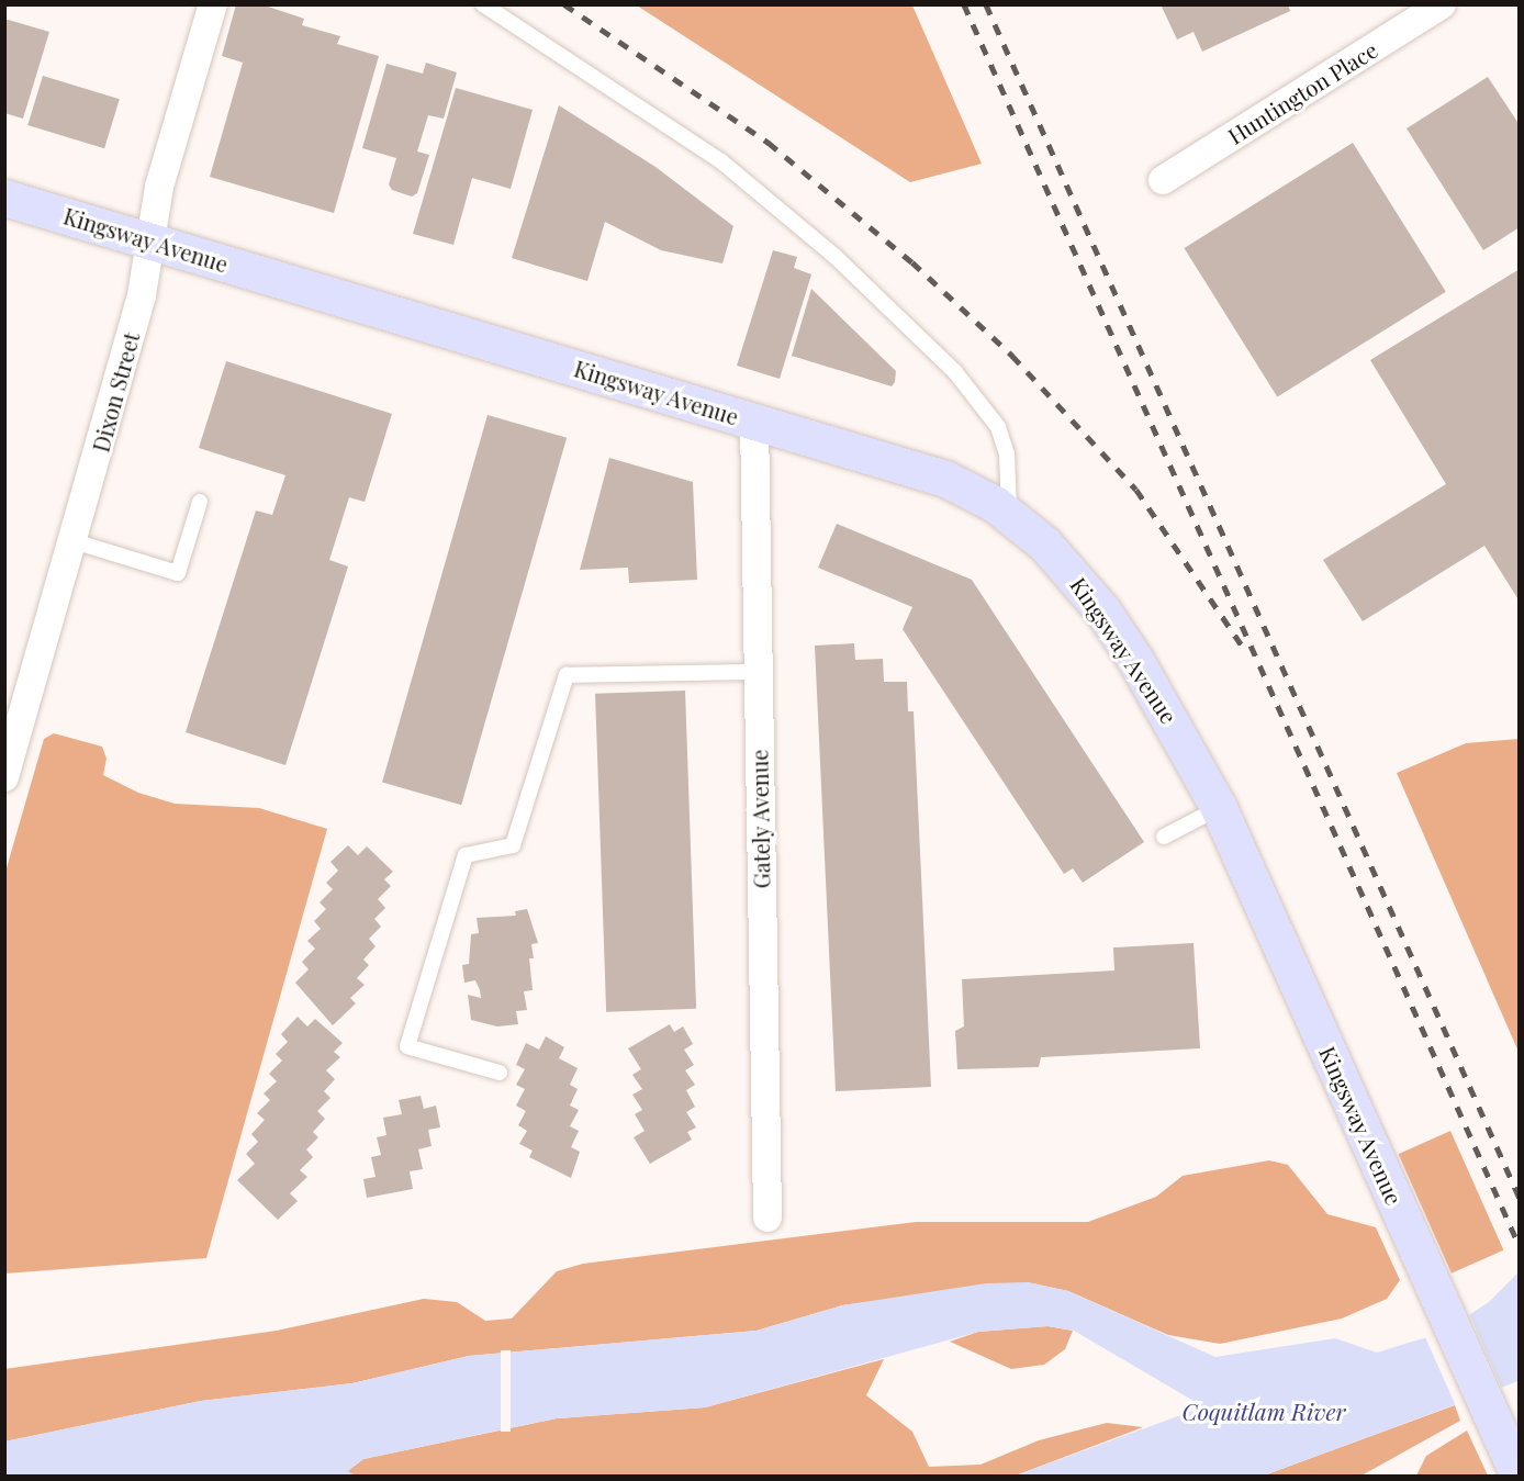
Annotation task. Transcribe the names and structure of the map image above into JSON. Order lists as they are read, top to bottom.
{
  "streets": {
    "main road": ["Kingsway Avenue"],
    "street": ["Huntington Place", "Dixon Street", "Gately Avenue"]
  },
  "crossings": [
    ["Kingsway Avenue", "Dixon Street"],
    ["Kingsway Avenue", "Gately Avenue"]
  ],
  "water": ["Coquitlam River"]
}
